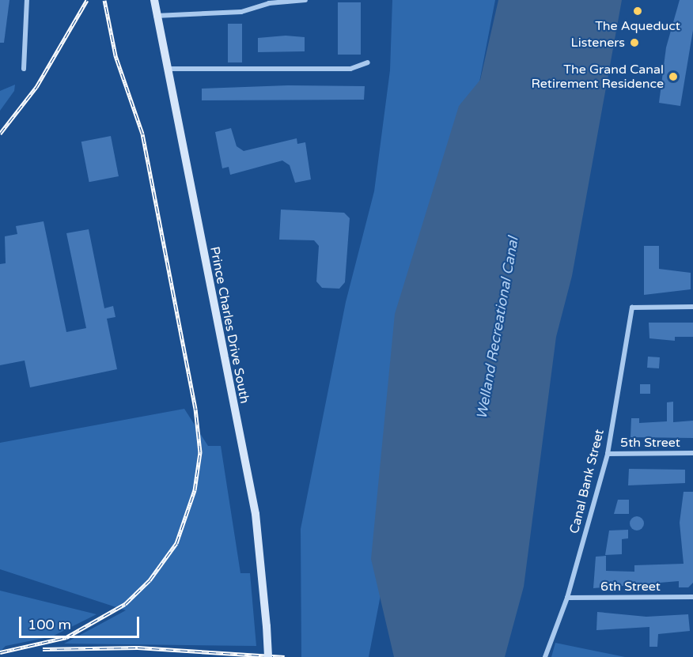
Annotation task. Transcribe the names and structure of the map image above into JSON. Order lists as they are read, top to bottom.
{
  "streets": {
    "main road": ["Prince Charles Drive South"],
    "street": ["5th Street", "Canal Bank Street", "6th Street"]
  },
  "crossings": [
    ["5th Street", "Canal Bank Street"],
    ["Canal Bank Street", "6th Street"]
  ],
  "water": ["Welland Recreational Canal"],
  "places": ["The Aqueduct", "Listeners", "The Grand Canal Retirement Residence"],
  "scale_bar": "100 m"
}
